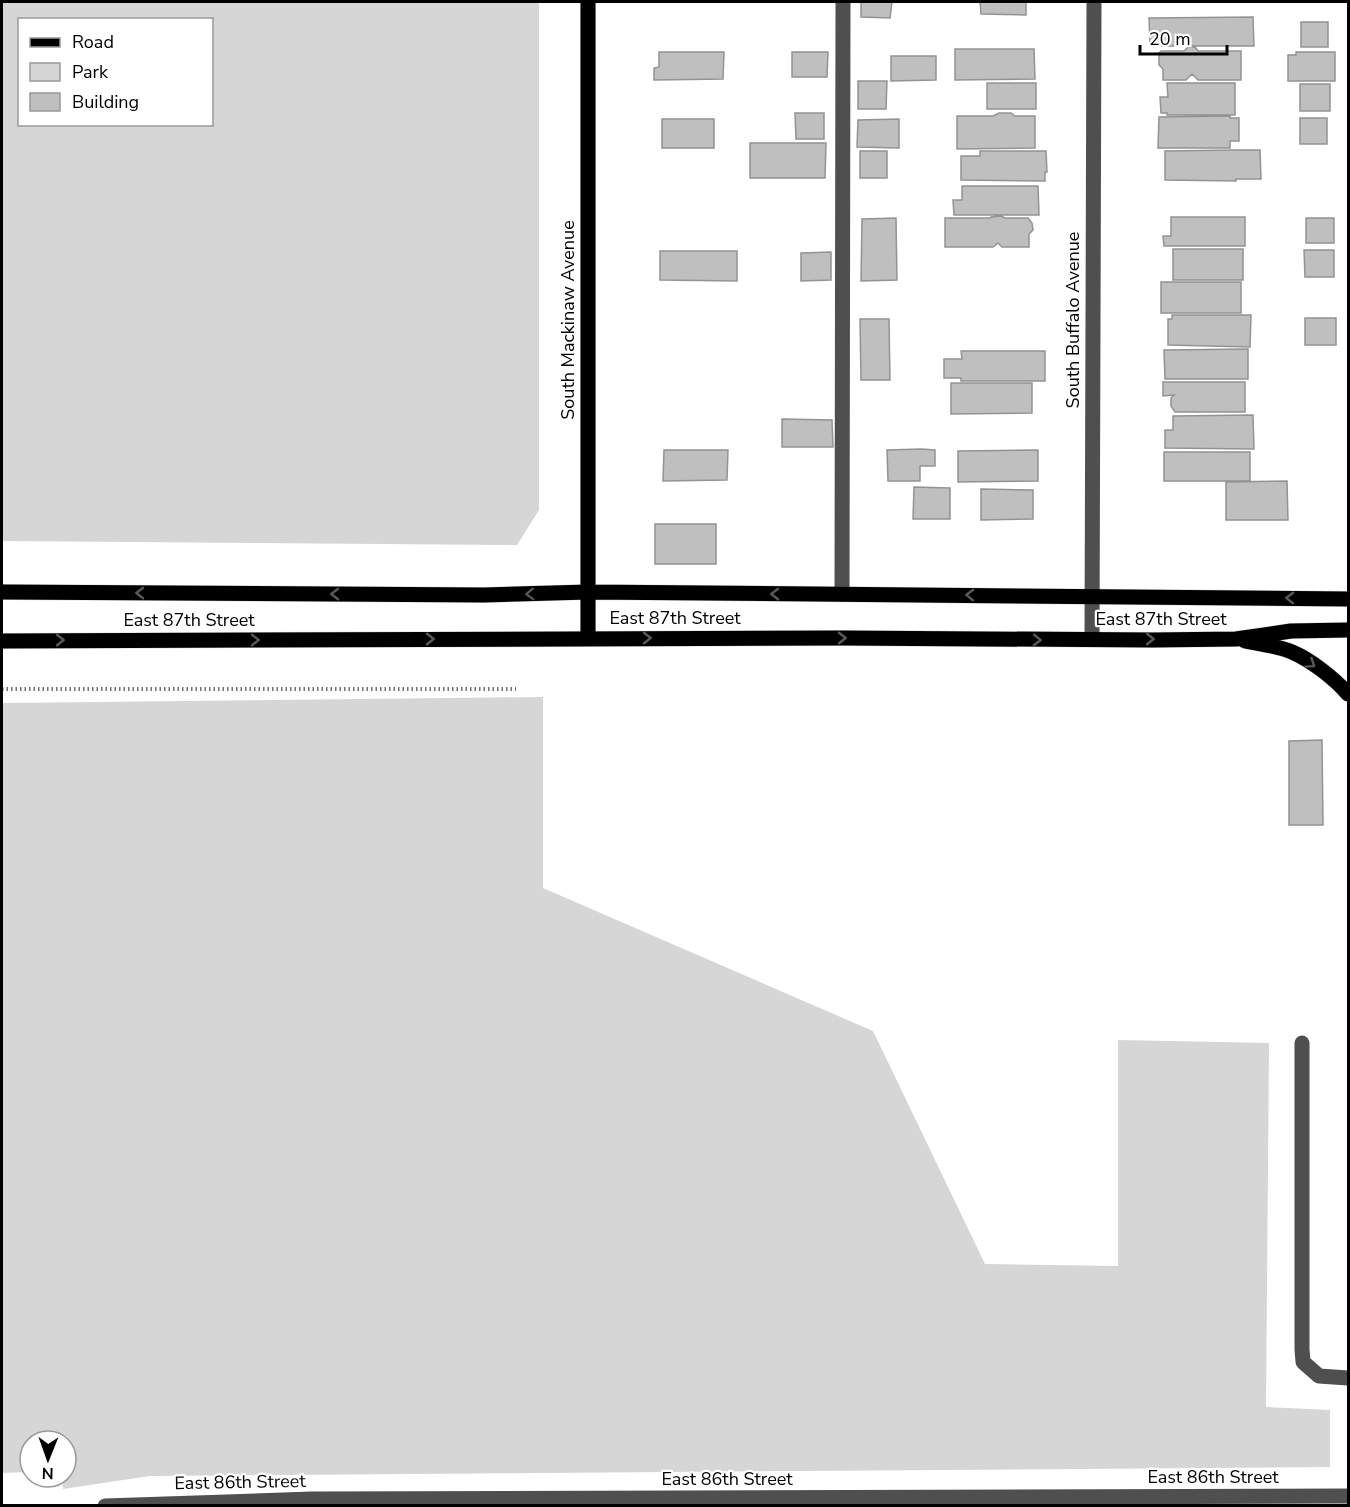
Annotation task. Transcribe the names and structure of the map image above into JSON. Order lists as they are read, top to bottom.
{
  "streets": {
    "main road": ["South Mackinaw Avenue", "East 87th Street"],
    "street": ["South Buffalo Avenue", "East 86th Street"]
  },
  "crossings": [
    ["South Mackinaw Avenue", "East 87th Street"],
    ["South Buffalo Avenue", "East 87th Street"]
  ],
  "legend": ["Road", "Park", "Building"],
  "scale_bar": "20 m",
  "north": "bottom"
}
